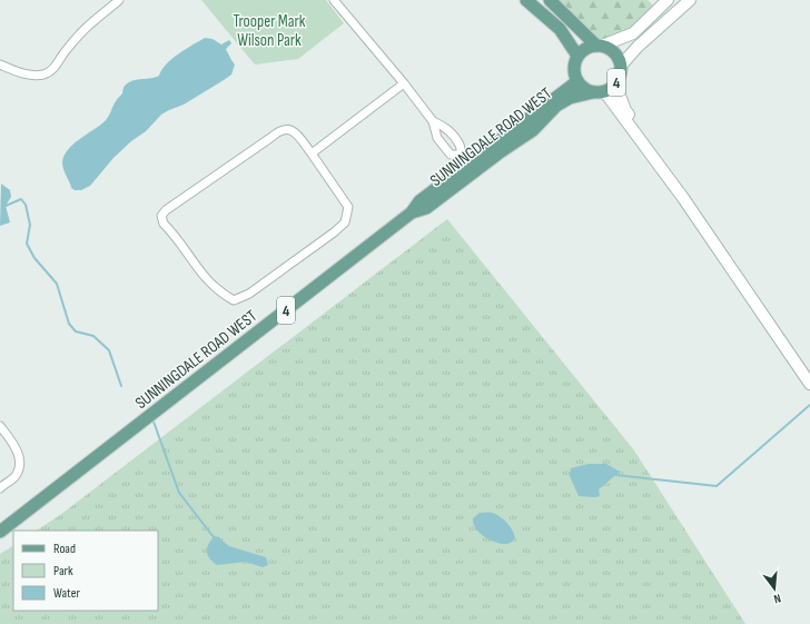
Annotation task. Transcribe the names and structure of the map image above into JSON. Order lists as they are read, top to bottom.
{
  "streets": {
    "main road": ["4", "SUNNINGDALE ROAD WEST"]
  },
  "crossings": [
    ["4", "SUNNINGDALE ROAD WEST"]
  ],
  "parks": ["Trooper Mark Wilson Park"],
  "legend": ["Road", "Park", "Water"],
  "north": "bottom"
}
